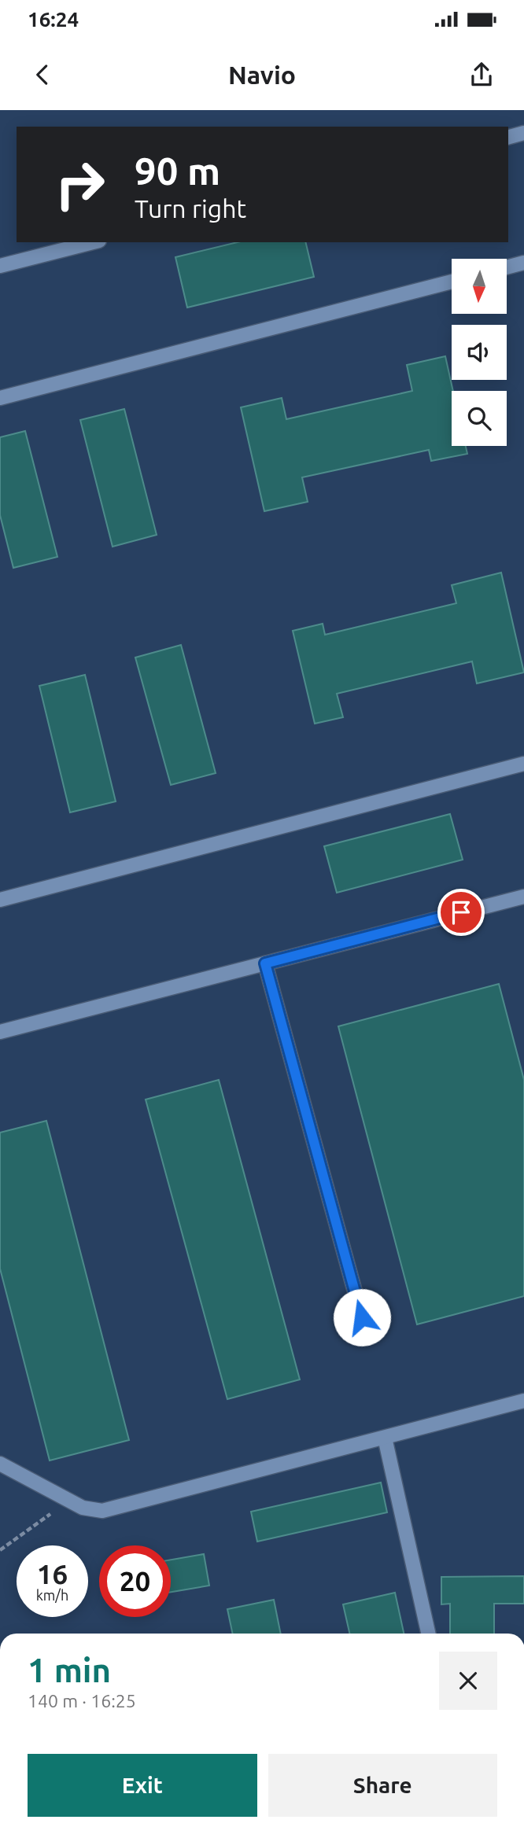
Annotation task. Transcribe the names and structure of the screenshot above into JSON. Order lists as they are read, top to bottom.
{
  "north": "bottom",
  "page": {
    "status": "16:24",
    "header": "Navio",
    "turn": ["90 m", "Turn right"],
    "speed": "16 km/h",
    "limit": "20",
    "heading": ["1 min", "140 m · 16:25"],
    "buttons": ["Exit", "Share"]
  }
}
